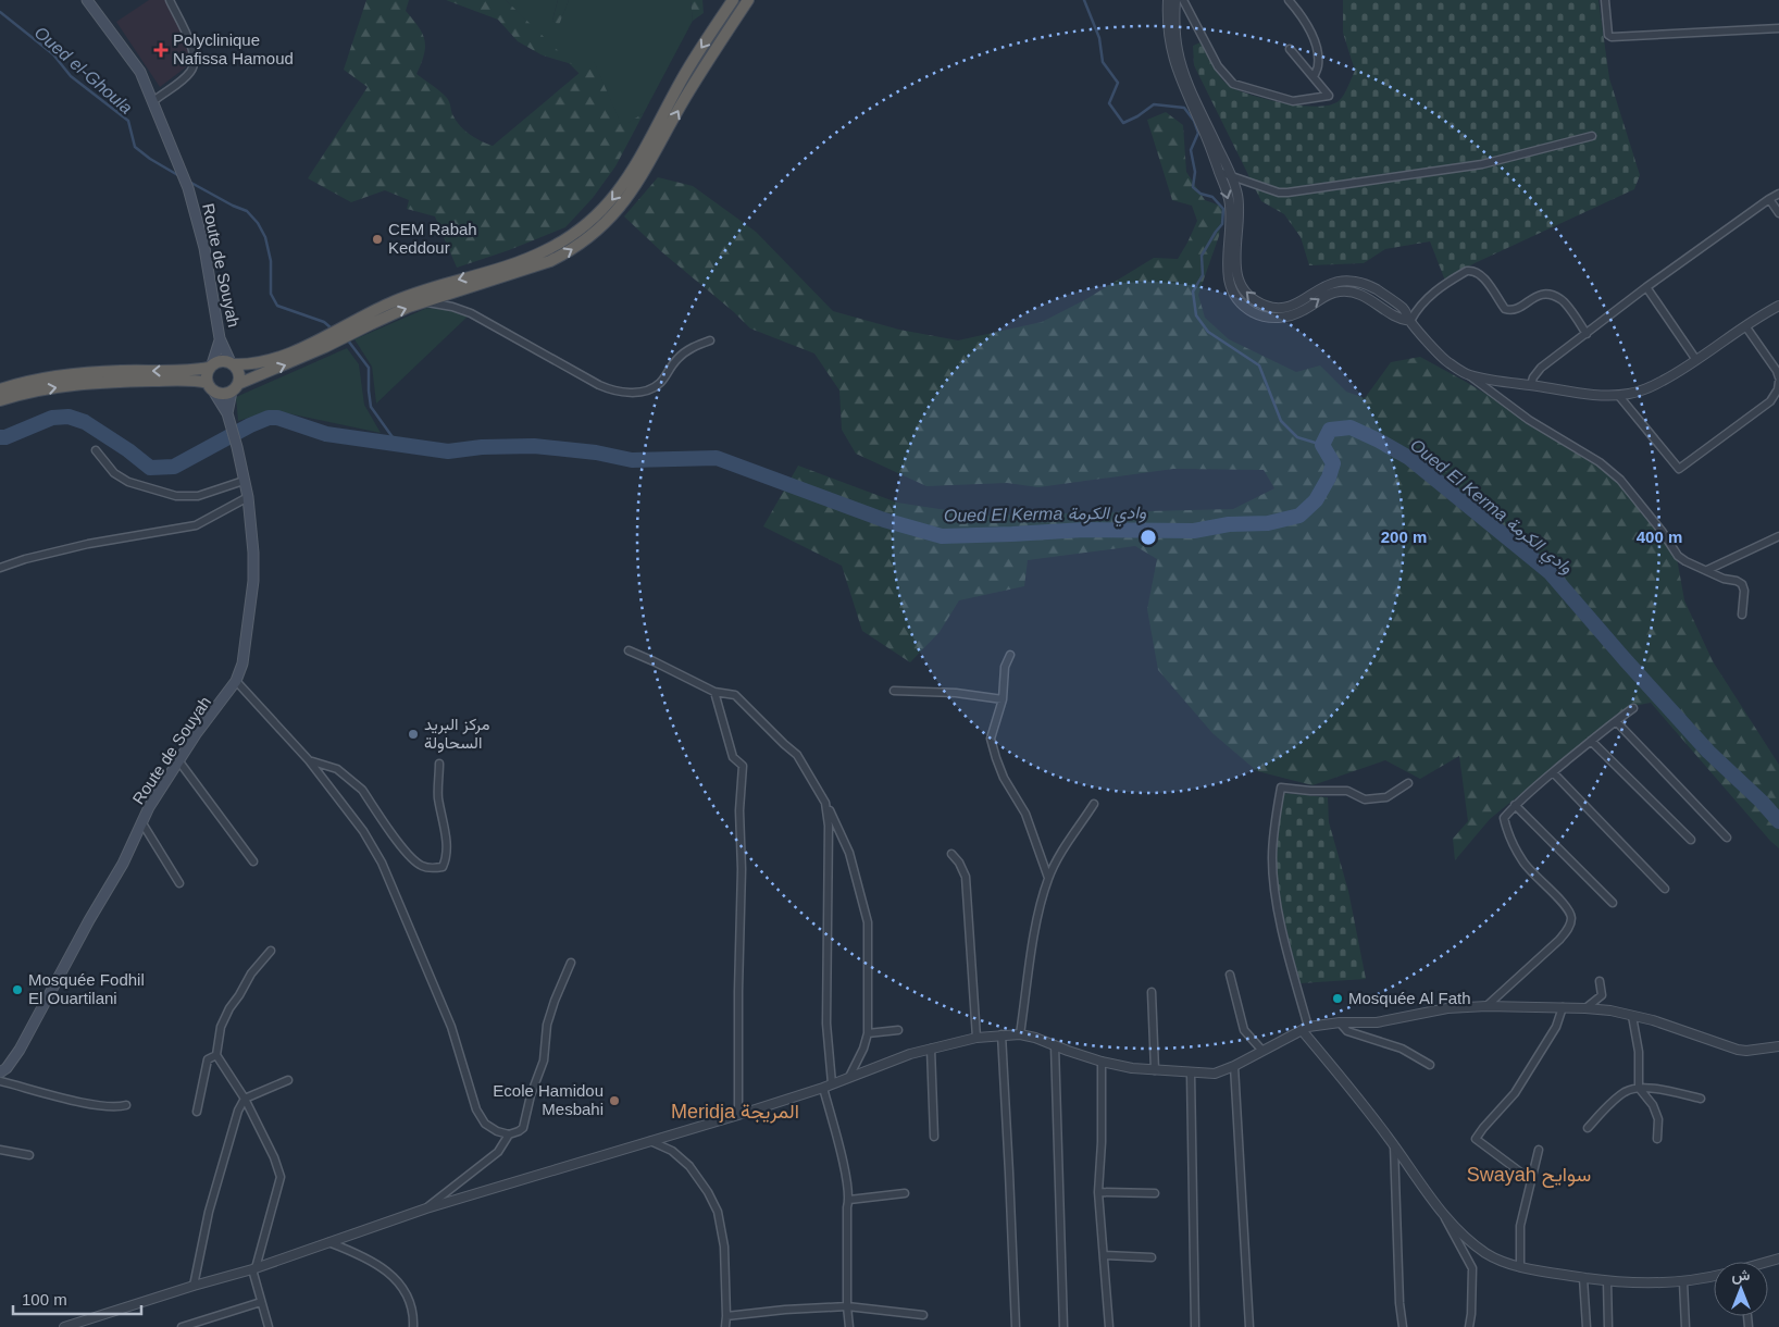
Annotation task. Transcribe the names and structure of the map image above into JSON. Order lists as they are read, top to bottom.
{
  "streets": {
    "main road": ["Route de Souyah"]
  },
  "districts": ["Meridja المريجة", "Swayah سوايح"],
  "water": ["Oued el-Ghoula", "Oued El Kerma وادي الكرمة"],
  "places": {
    "health": ["Polyclinique Nafissa Hamoud"],
    "other": [
      "CEM Rabah Keddour",
      "مركز البريد السحاولة",
      "Mosquée Fodhil El Ouartilani",
      "Mosquée Al Fath",
      "Ecole Hamidou Mesbahi"
    ]
  },
  "scale_bar": "100 m",
  "north": "top",
  "rings": ["200 m", "400 m"]
}
